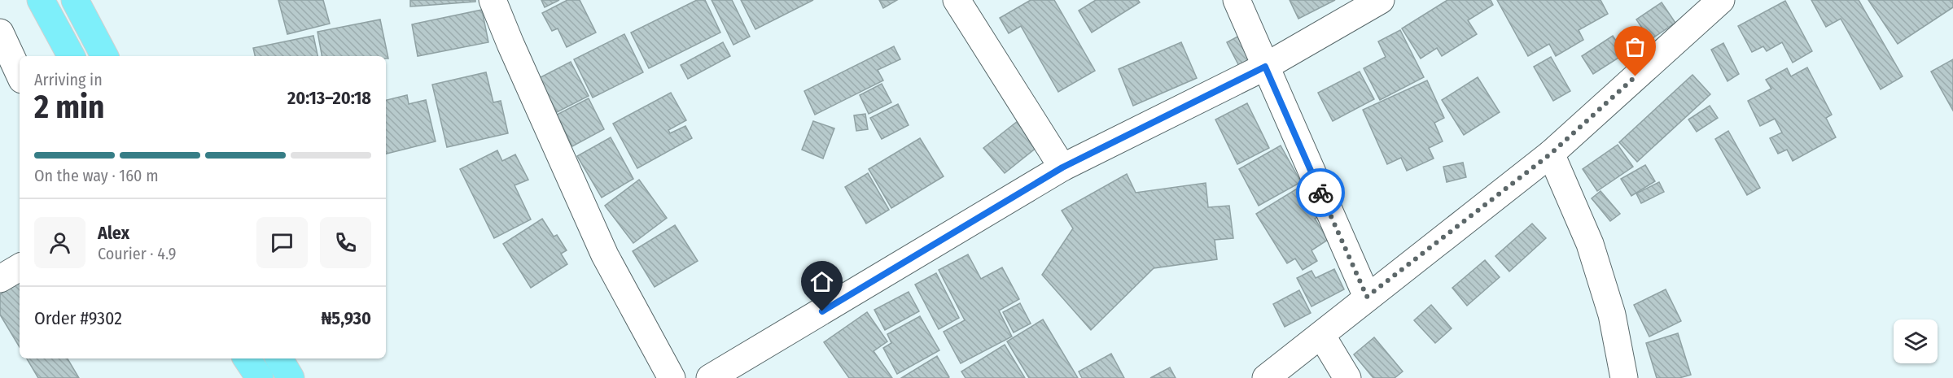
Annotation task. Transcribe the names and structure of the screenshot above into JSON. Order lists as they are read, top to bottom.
{
  "page": {
    "heading": ["2 min", "Arriving in", "20:13–20:18"],
    "panel": [
      "Alex",
      "Courier · 4.9",
      "Order #9302",
      "₦5,930"
    ],
    "bar": "On the way · 160 m"
  }
}
